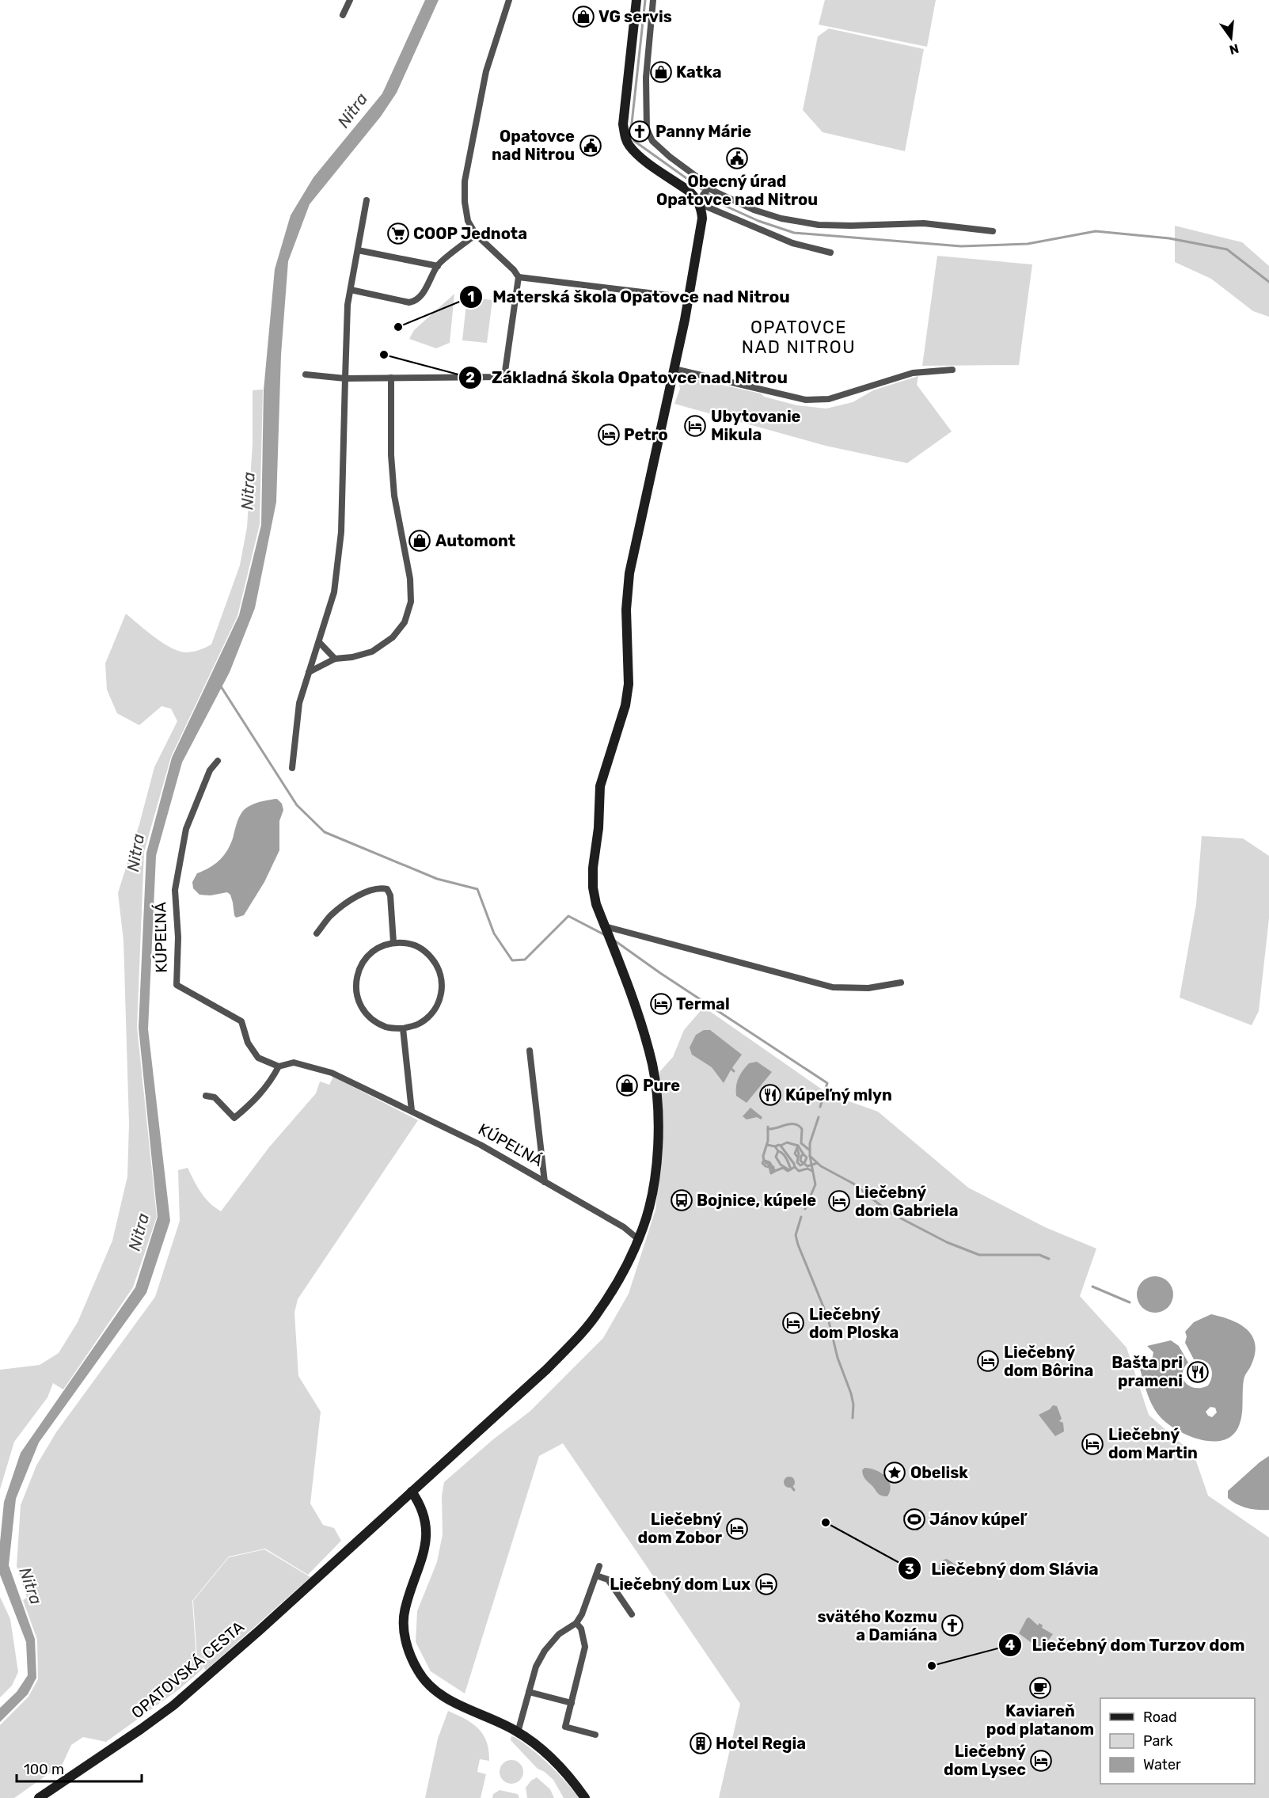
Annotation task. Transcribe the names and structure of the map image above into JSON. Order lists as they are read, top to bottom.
{
  "streets": {
    "street": ["KÚPEĽNÁ", "OPATOVSKÁ CESTA"]
  },
  "crossings": [
    ["KÚPEĽNÁ", "OPATOVSKÁ CESTA"]
  ],
  "districts": ["OPATOVCE NAD NITROU"],
  "water": ["Nitra"],
  "places": {
    "shop": [
      "VG servis",
      "Katka",
      "Automont",
      "Pure"
    ],
    "church": ["Panny Márie", "svätého Kozmu a Damiána"],
    "public building": ["Opatovce nad Nitrou", "Obecný úrad Opatovce nad Nitrou"],
    "supermarket": ["COOP Jednota"],
    "other": [
      "Materská škola Opatovce nad Nitrou",
      "Základná škola Opatovce nad Nitrou",
      "Liečebný dom Slávia",
      "Liečebný dom Turzov dom"
    ],
    "hotel": [
      "Ubytovanie Mikula",
      "Petro",
      "Termal",
      "Liečebný dom Gabriela",
      "Liečebný dom Ploska",
      "Liečebný dom Bôrina",
      "Liečebný dom Martin",
      "Liečebný dom Zobor",
      "Liečebný dom Lux",
      "Liečebný dom Lysec"
    ],
    "restaurant": ["Kúpeľný mlyn", "Bašta pri prameni"],
    "bus stop": ["Bojnice, kúpele"],
    "place": ["Obelisk"],
    "sports": ["Jánov kúpeľ"],
    "cafe": ["Kaviareň pod platanom"],
    "building": ["Hotel Regia"]
  },
  "legend": ["Road", "Park", "Water"],
  "scale_bar": "100 m",
  "north": "bottom"
}
